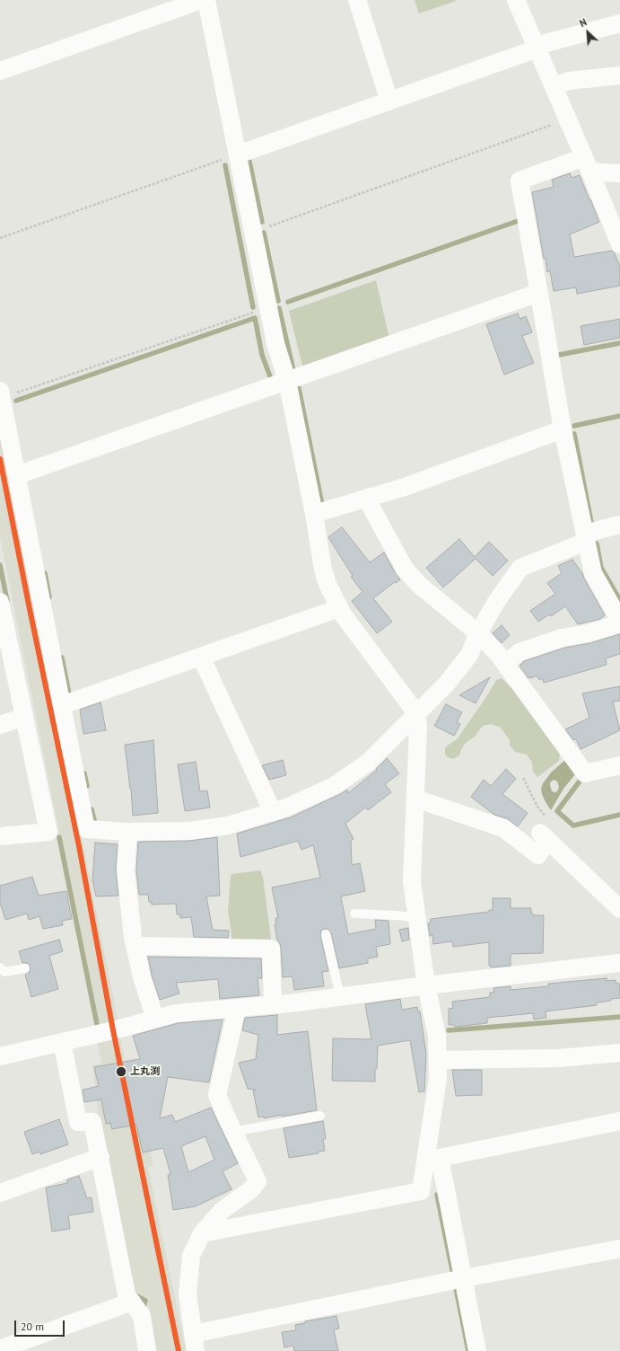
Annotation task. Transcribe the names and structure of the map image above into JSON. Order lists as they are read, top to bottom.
{
  "places": ["上丸渕"],
  "scale_bar": "20 m",
  "north": "top left"
}
